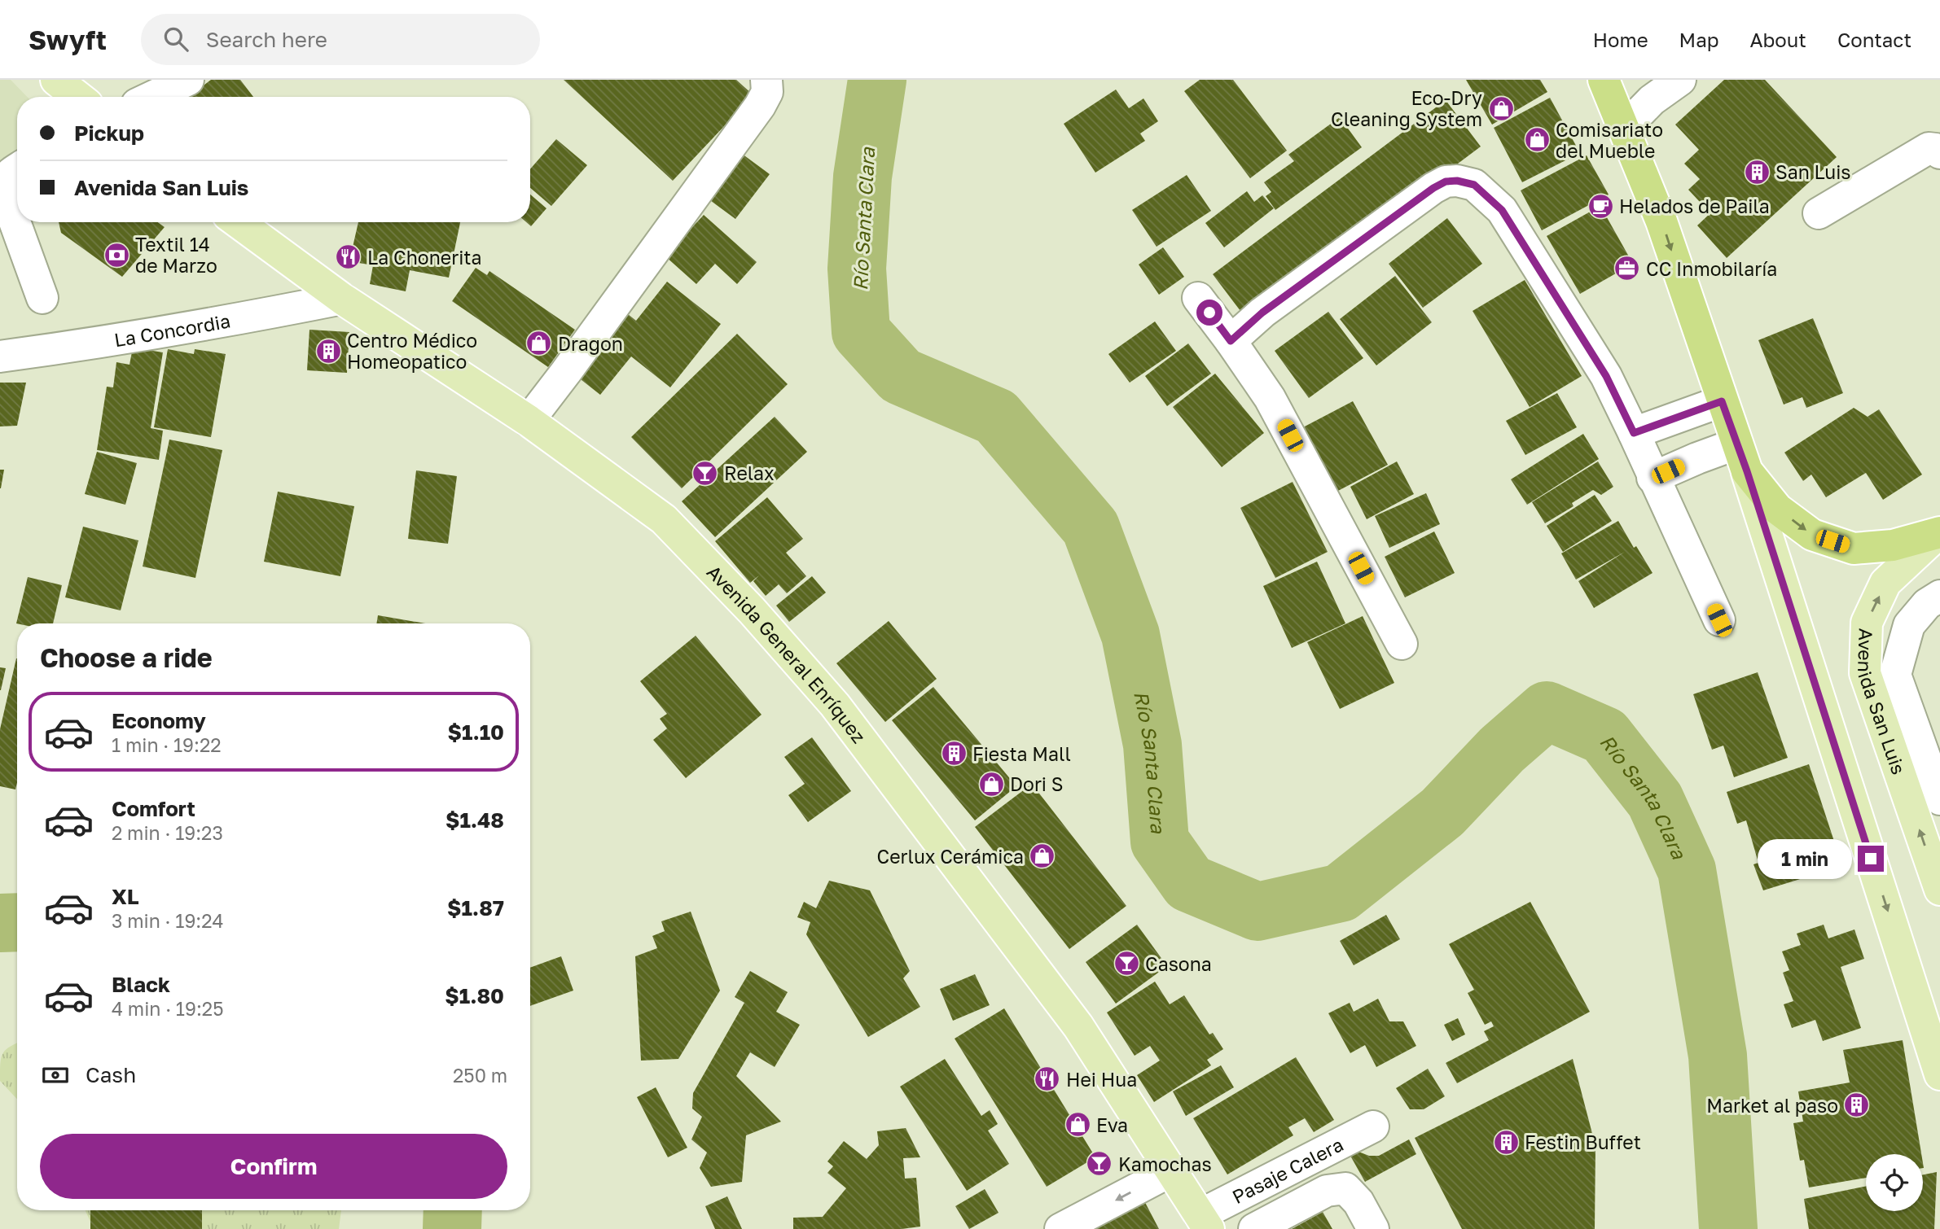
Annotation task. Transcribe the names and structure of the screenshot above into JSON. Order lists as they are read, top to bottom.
{
  "streets": {
    "main road": ["Avenida General Enríquez", "Avenida San Luis"],
    "street": ["La Concordia", "Pasaje Calera"]
  },
  "crossings": [
    ["La Concordia", "Avenida General Enríquez"],
    ["Avenida General Enríquez", "Pasaje Calera"]
  ],
  "water": ["Río Santa Clara"],
  "places": {
    "shop": [
      "Eco-Dry Cleaning System",
      "Comisariato del Mueble",
      "Dragon",
      "Dori S",
      "Cerlux Cerámica",
      "Eva"
    ],
    "building": [
      "San Luis",
      "Centro Médico Homeopatico",
      "Fiesta Mall",
      "Market al paso",
      "Festin Buffet"
    ],
    "cafe": ["Helados de Paila"],
    "bank": ["Textil 14 de Marzo"],
    "restaurant": ["La Chonerita", "Hei Hua"],
    "office": ["CC Inmobilaría"],
    "bar": ["Relax", "Casona", "Kamochas"]
  },
  "page": {
    "header": "Swyft",
    "search": "Search here",
    "nav": [
      "Home",
      "Map",
      "About",
      "Contact"
    ],
    "banner": ["Pickup", "Avenida San Luis"],
    "heading": "Choose a ride",
    "list": [
      {
        "name": "Economy",
        "note": "1 min · 19:22",
        "value": "$1.10"
      },
      {
        "name": "Comfort",
        "note": "2 min · 19:23",
        "value": "$1.48"
      },
      {
        "name": "XL",
        "note": "3 min · 19:24",
        "value": "$1.87"
      },
      {
        "name": "Black",
        "note": "4 min · 19:25",
        "value": "$1.80"
      }
    ],
    "bubble": "1 min",
    "pay": ["Cash", "250 m"],
    "buttons": "Confirm"
  }
}
